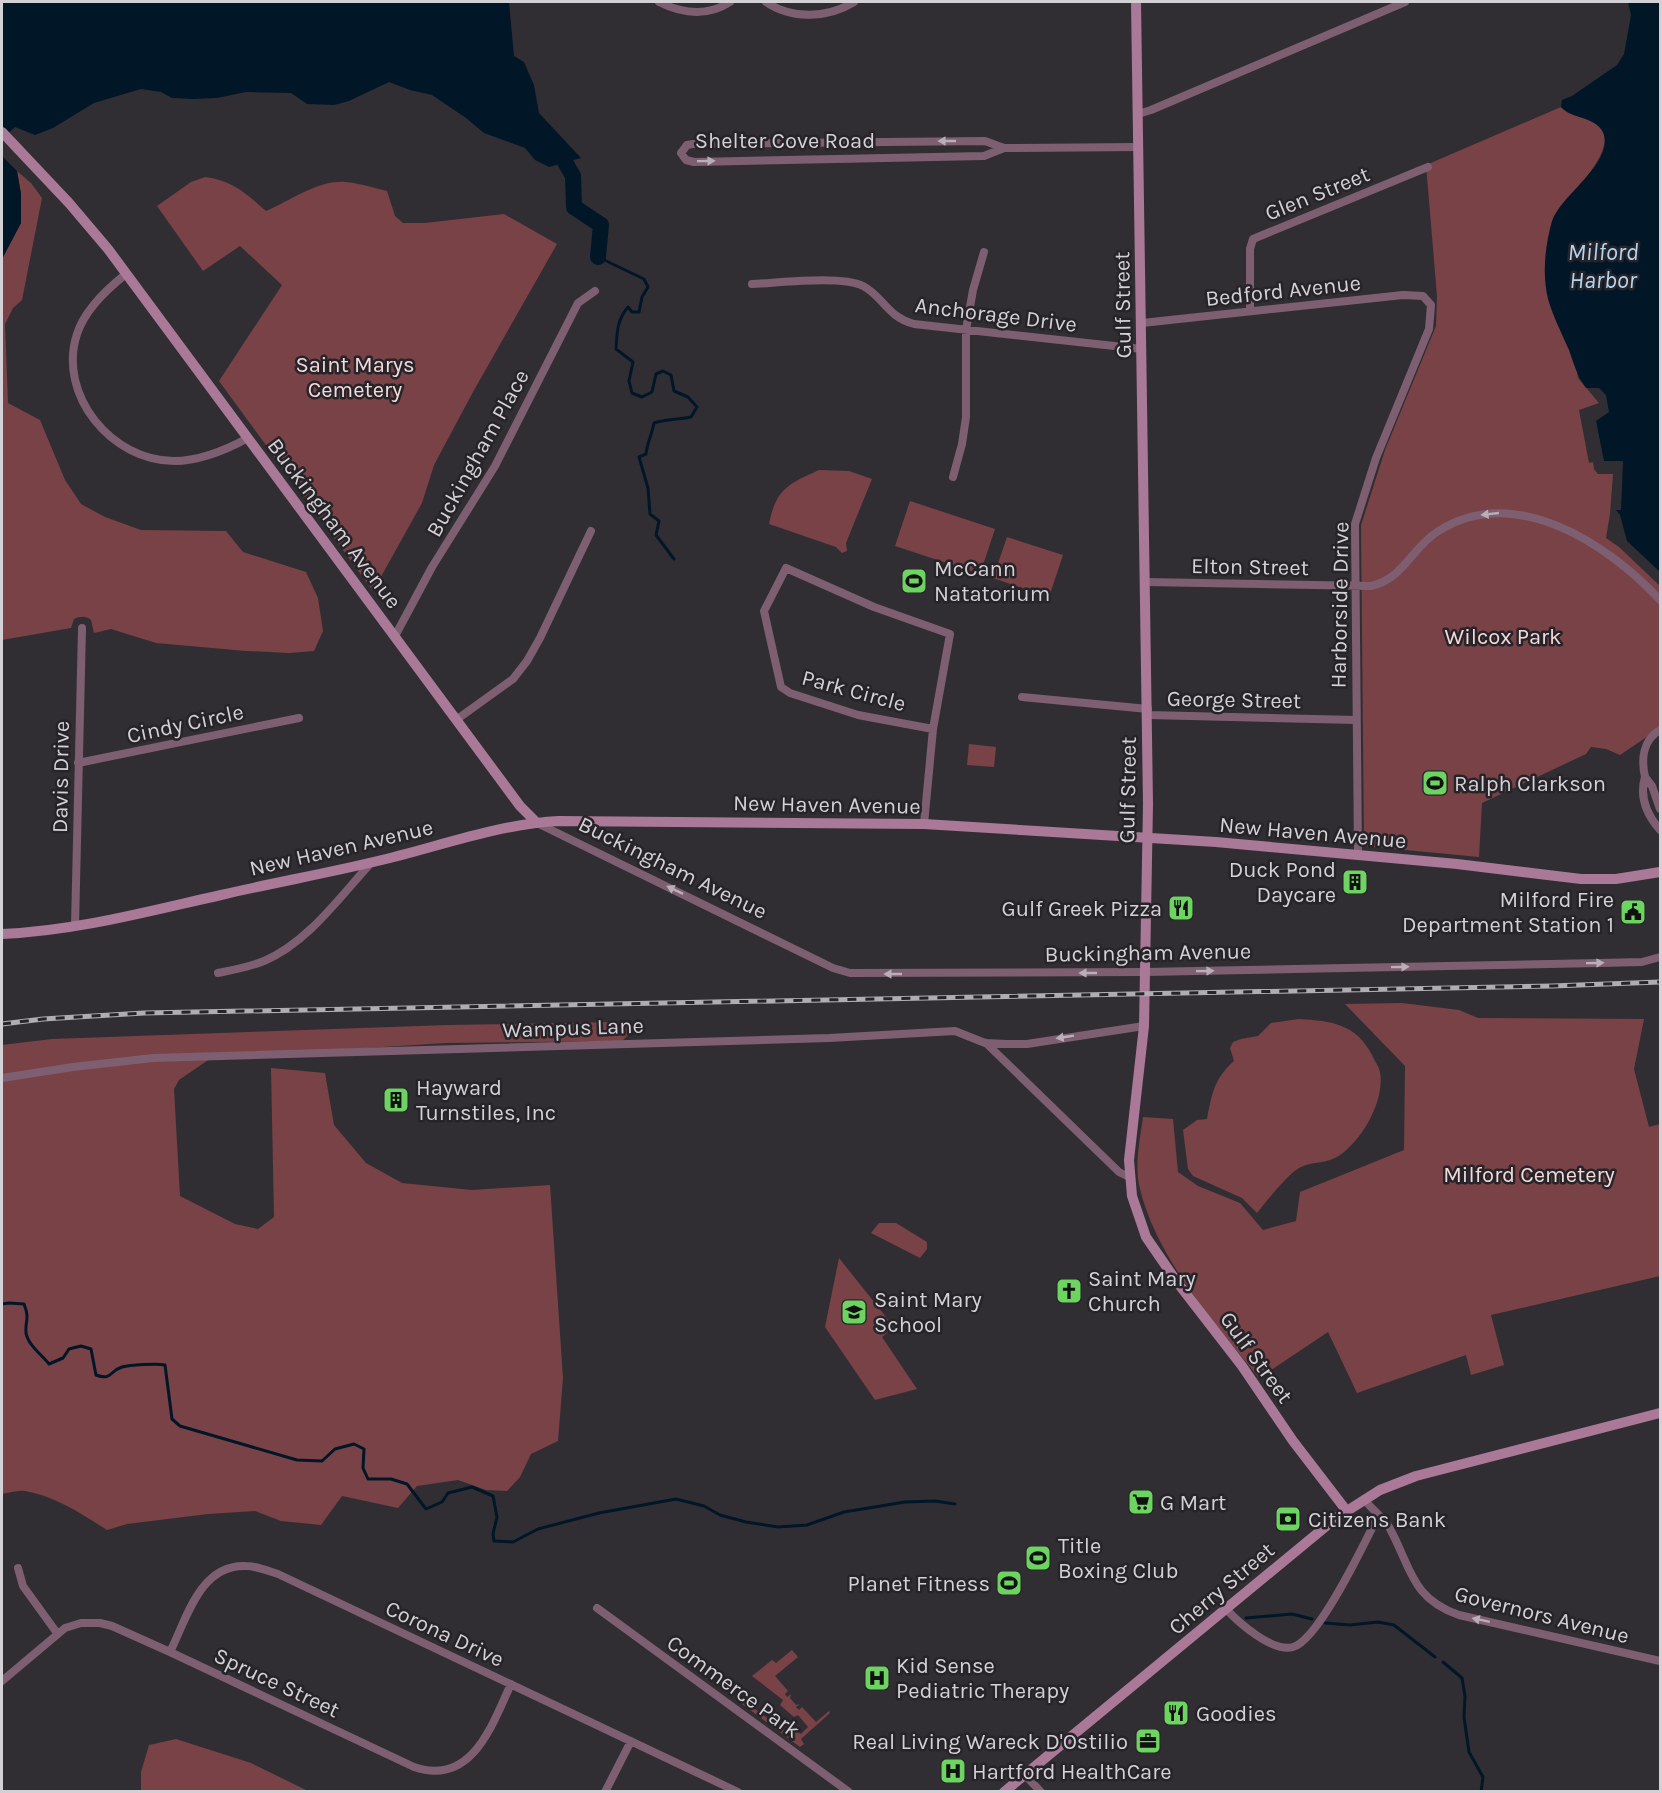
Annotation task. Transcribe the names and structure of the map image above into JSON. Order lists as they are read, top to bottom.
{
  "streets": {
    "main road": [
      "Gulf Street",
      "Buckingham Avenue",
      "New Haven Avenue",
      "Cherry Street"
    ],
    "street": [
      "Shelter Cove Road",
      "Glen Street",
      "Bedford Avenue",
      "Anchorage Drive",
      "Buckingham Place",
      "Elton Street",
      "Harborside Drive",
      "Park Circle",
      "George Street",
      "Cindy Circle",
      "Davis Drive",
      "Wampus Lane",
      "Governors Avenue",
      "Corona Drive",
      "Spruce Street",
      "Commerce Park"
    ]
  },
  "crossings": [
    ["Shelter Cove Road", "Gulf Street"],
    ["Glen Street", "Bedford Avenue"],
    ["Bedford Avenue", "Gulf Street"],
    ["Bedford Avenue", "Harborside Drive"],
    ["Gulf Street", "Anchorage Drive"],
    ["Gulf Street", "Buckingham Avenue"],
    ["Gulf Street", "Elton Street"],
    ["Gulf Street", "George Street"],
    ["Gulf Street", "New Haven Avenue"],
    ["Gulf Street", "Wampus Lane"],
    ["Gulf Street", "Cherry Street"],
    ["Buckingham Place", "Buckingham Avenue"],
    ["Buckingham Avenue", "New Haven Avenue"],
    ["Elton Street", "Harborside Drive"],
    ["Harborside Drive", "George Street"],
    ["Harborside Drive", "New Haven Avenue"],
    ["Cindy Circle", "Davis Drive"],
    ["Davis Drive", "New Haven Avenue"],
    ["Cherry Street", "Governors Avenue"],
    ["Corona Drive", "Spruce Street"]
  ],
  "one_way": ["Elton Street", "Governors Avenue"],
  "water": ["Milford Harbor"],
  "parks": ["Saint Marys Cemetery", "Wilcox Park", "Milford Cemetery"],
  "places": {
    "sports": [
      "McCann Natatorium",
      "Ralph Clarkson",
      "Title Boxing Club",
      "Planet Fitness"
    ],
    "building": ["Duck Pond Daycare", "Hayward Turnstiles, Inc"],
    "restaurant": ["Gulf Greek Pizza", "Goodies"],
    "public building": ["Milford Fire Department Station 1"],
    "church": ["Saint Mary Church"],
    "school or university": ["Saint Mary School"],
    "supermarket": ["G Mart"],
    "bank": ["Citizens Bank"],
    "hospital": ["Kid Sense Pediatric Therapy", "Hartford HealthCare"],
    "office": ["Real Living Wareck D'Ostilio"]
  }
}
